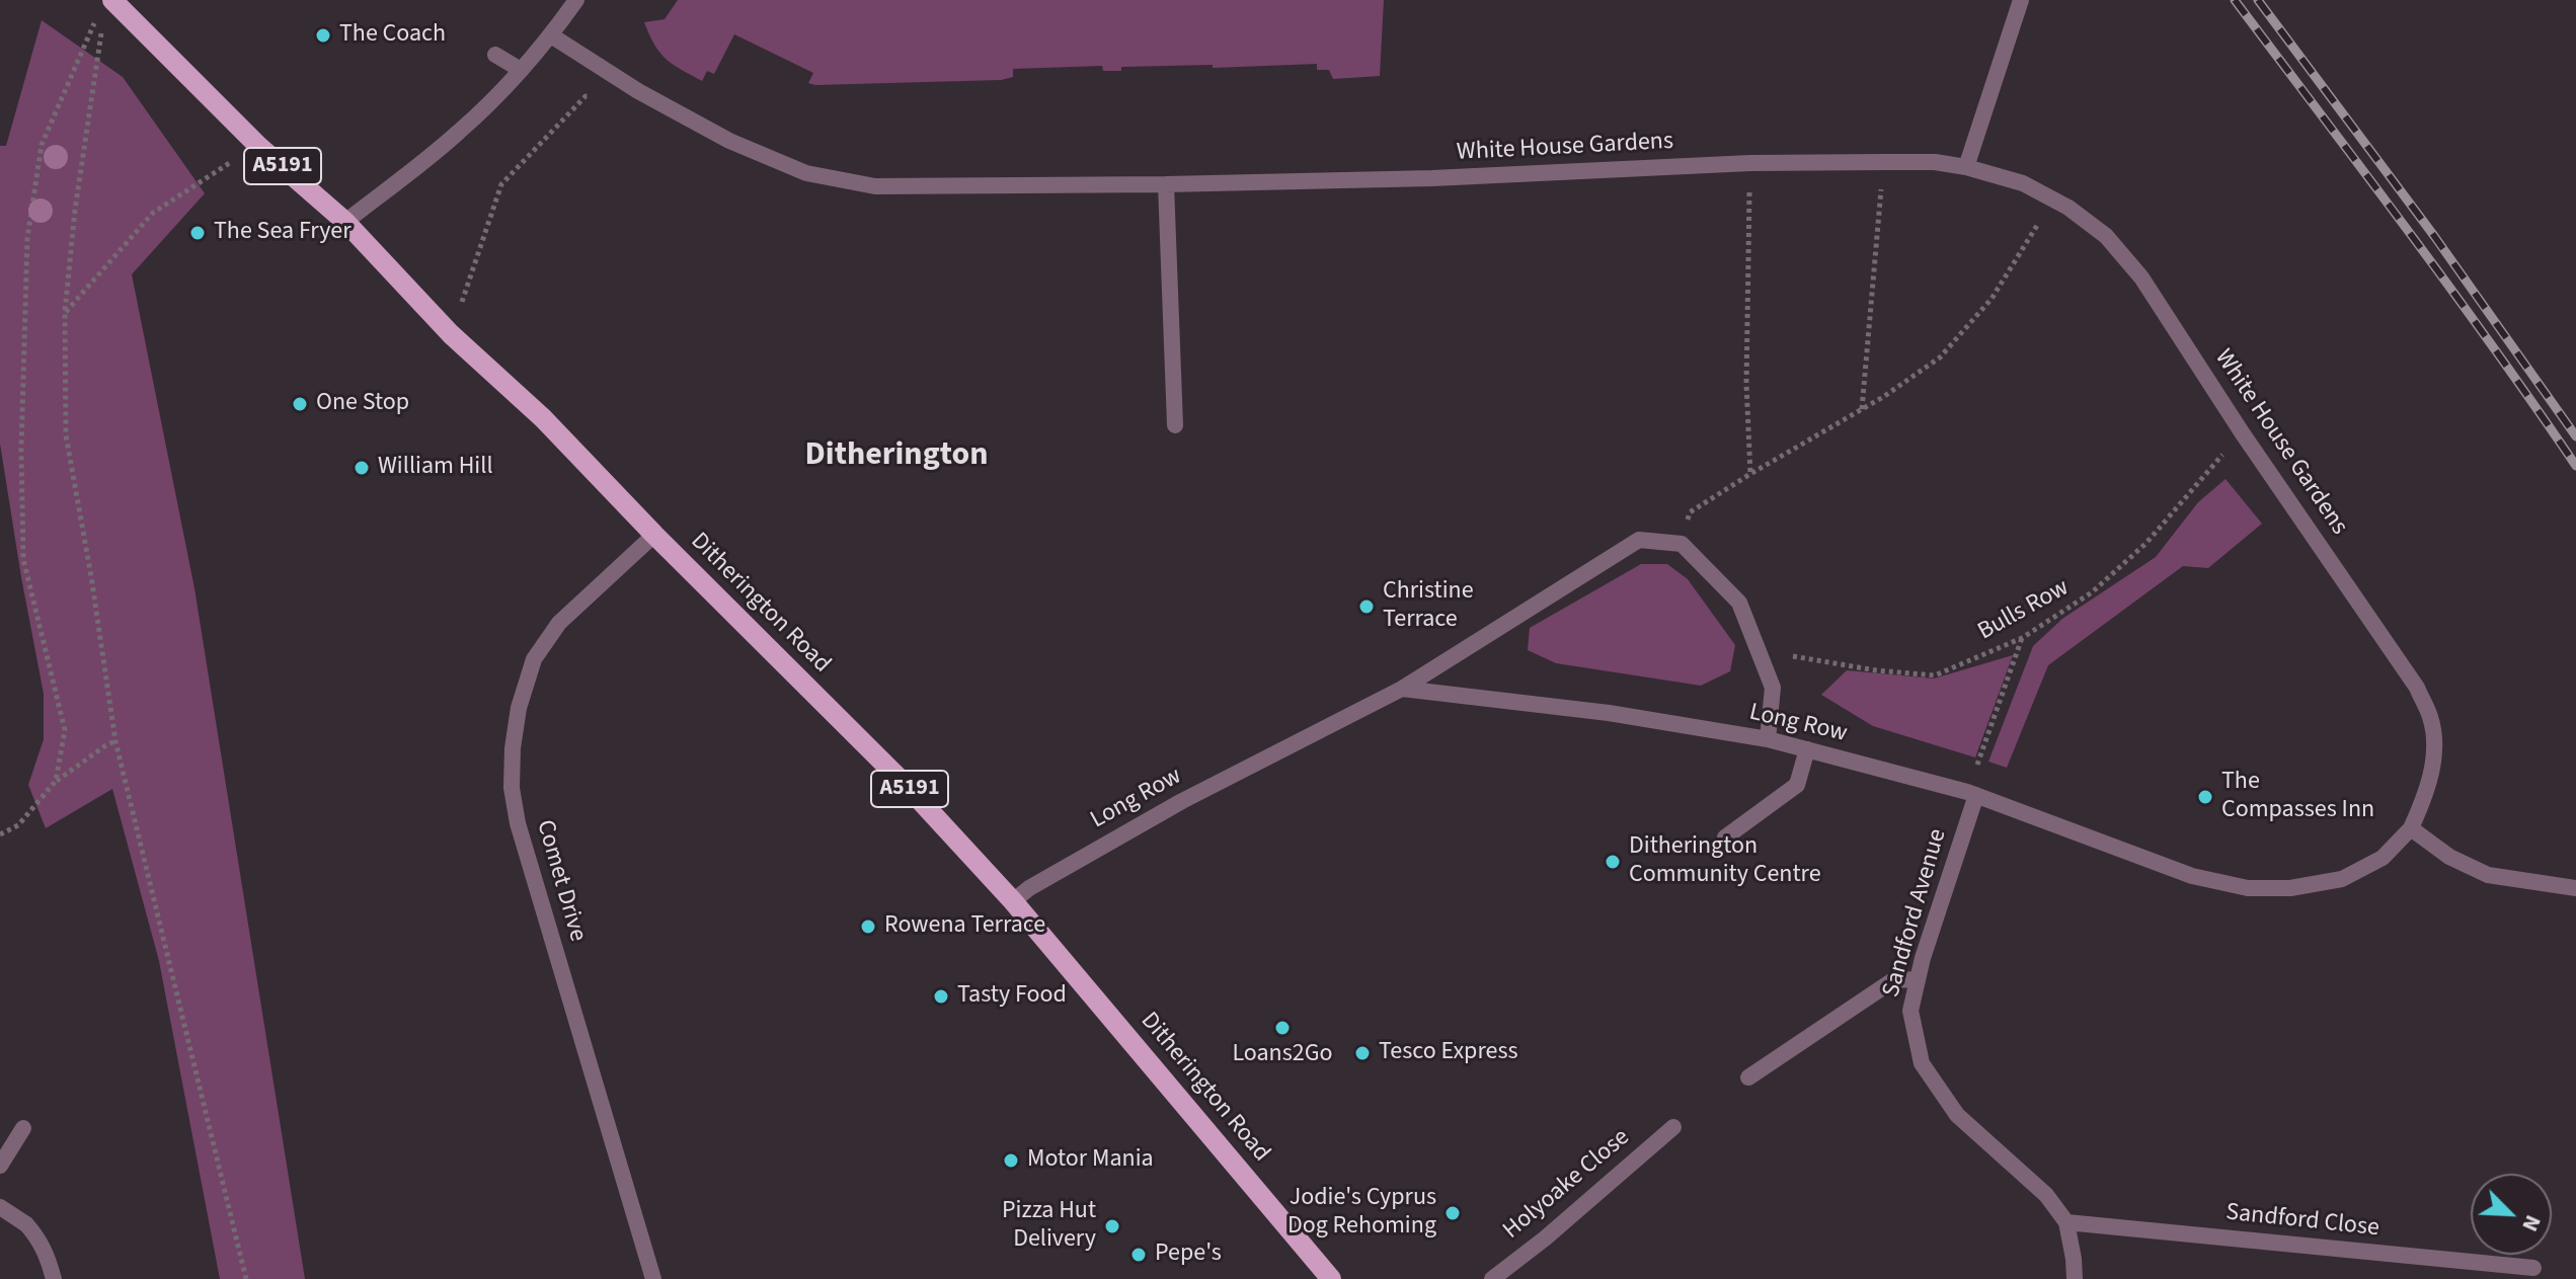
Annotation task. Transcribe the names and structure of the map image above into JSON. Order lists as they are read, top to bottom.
{
  "streets": {
    "main road": ["A5191", "Ditherington Road"],
    "street": [
      "White House Gardens",
      "Long Row",
      "Comet Drive",
      "Sandford Avenue",
      "Holyoake Close",
      "Sandford Close"
    ],
    "path": ["Bulls Row"]
  },
  "crossings": [
    ["White House Gardens", "Bulls Row"],
    ["White House Gardens", "Long Row"],
    ["Ditherington Road", "Long Row"],
    ["Ditherington Road", "Comet Drive"],
    ["Long Row", "Sandford Avenue"],
    ["Sandford Avenue", "Sandford Close"]
  ],
  "districts": ["Ditherington"],
  "places": [
    "The Coach",
    "The Sea Fryer",
    "One Stop",
    "William Hill",
    "Christine Terrace",
    "The Compasses Inn",
    "Ditherington Community Centre",
    "Rowena Terrace",
    "Tasty Food",
    "Loans2Go",
    "Tesco Express",
    "Motor Mania",
    "Jodie's Cyprus Dog Rehoming",
    "Pizza Hut Delivery",
    "Pepe's"
  ],
  "north": "bottom right"
}
